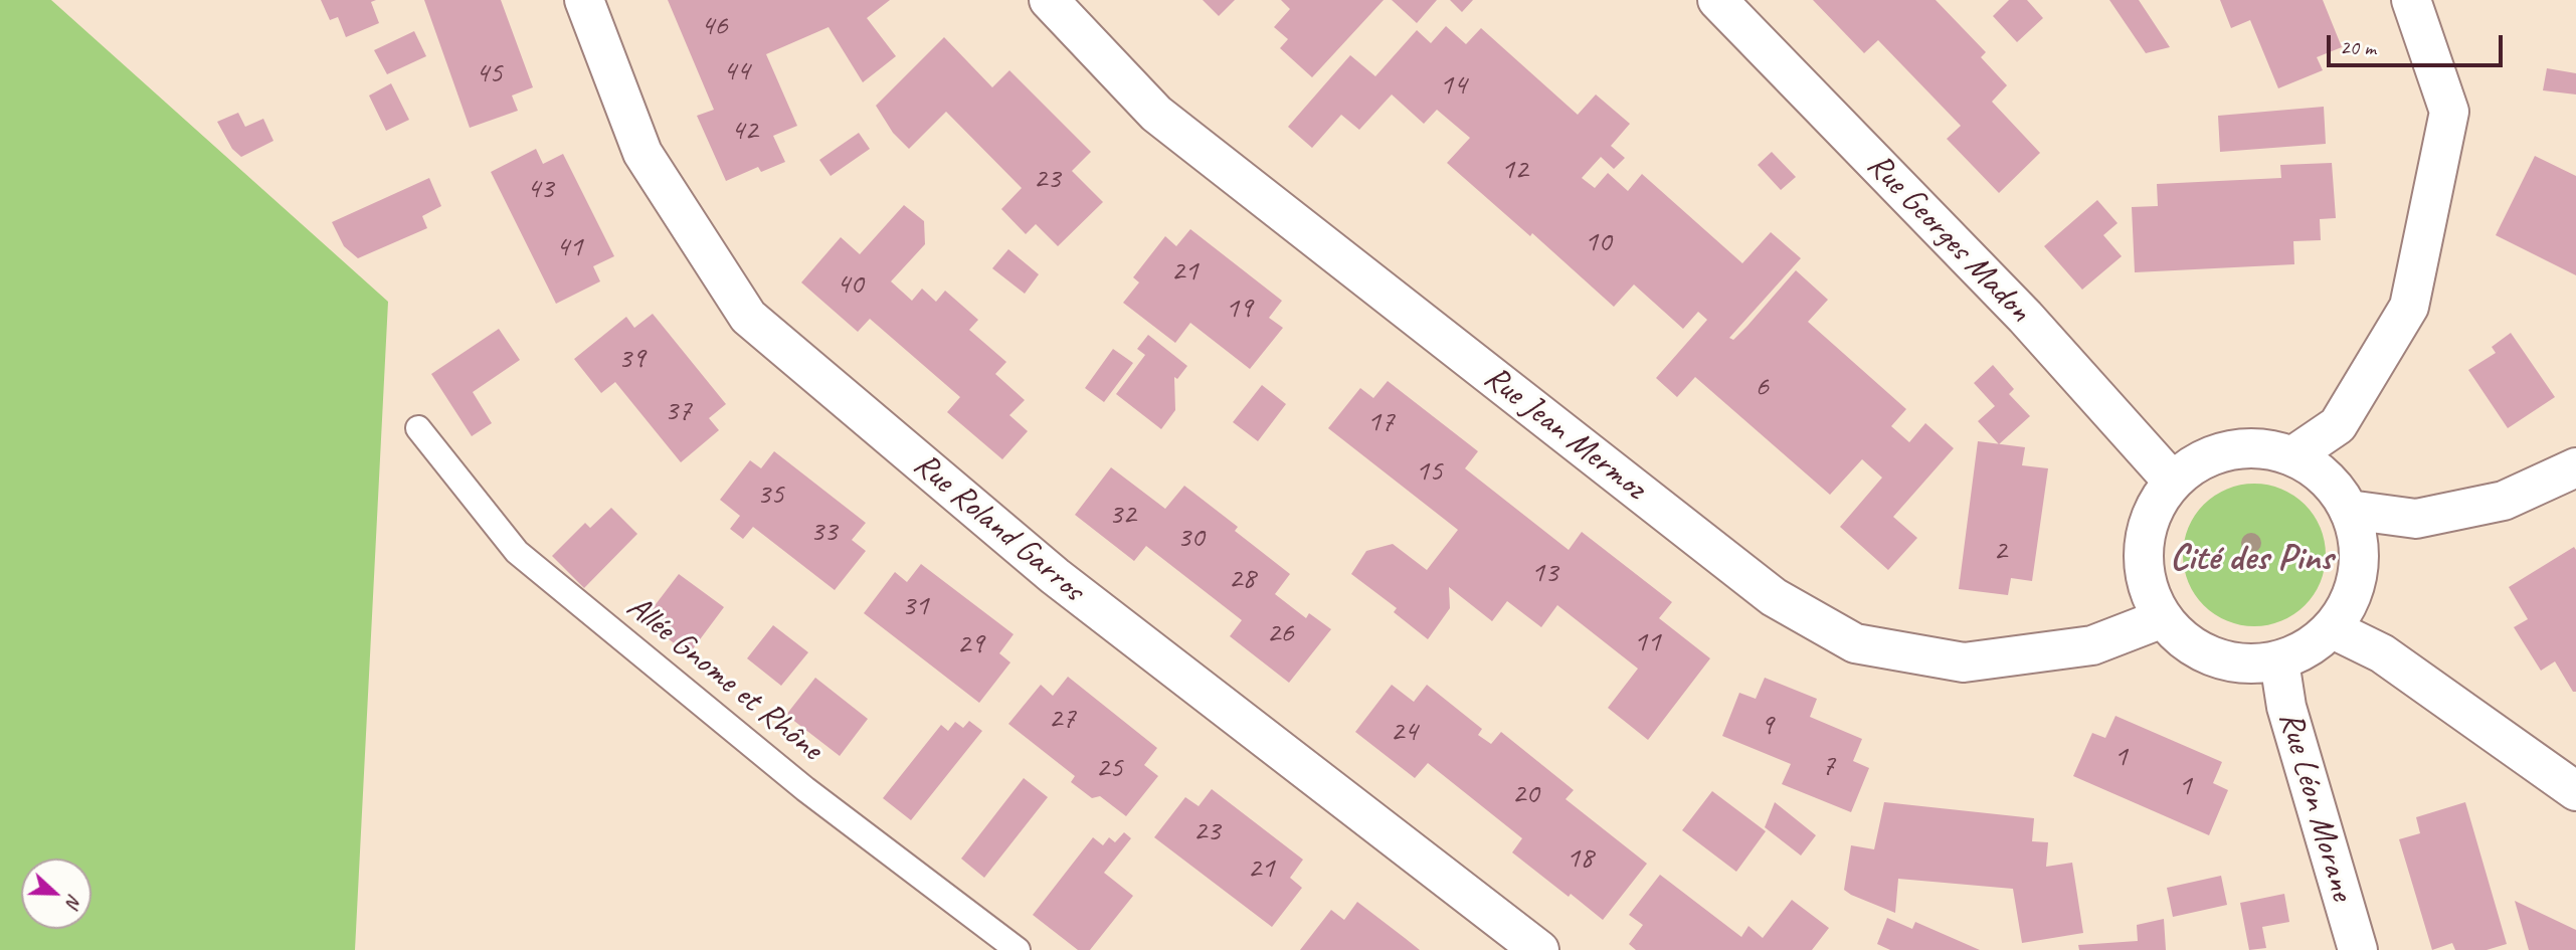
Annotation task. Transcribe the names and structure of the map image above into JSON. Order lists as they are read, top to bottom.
{
  "streets": {
    "street": [
      "Rue Georges Madon",
      "Rue Jean Mermoz",
      "Rue Roland Garros",
      "Rue Léon Morane"
    ],
    "lane": ["Allée Gnome et Rhône"]
  },
  "crossings": [
    ["Rue Georges Madon", "Rue Jean Mermoz"],
    ["Rue Georges Madon", "Rue Léon Morane"],
    ["Rue Jean Mermoz", "Rue Léon Morane"]
  ],
  "districts": ["Cité des Pins"],
  "house_numbers": [
    "46",
    "44",
    "45",
    "14",
    "42",
    "12",
    "23",
    "43",
    "10",
    "41",
    "21",
    "40",
    "19",
    "39",
    "6",
    "37",
    "17",
    "15",
    "35",
    "32",
    "33",
    "30",
    "2",
    "13",
    "28",
    "31",
    "26",
    "11",
    "29",
    "27",
    "9",
    "24",
    "1",
    "7",
    "25",
    "1",
    "20",
    "23",
    "18",
    "21"
  ],
  "scale_bar": "20 m",
  "north": "right"
}
